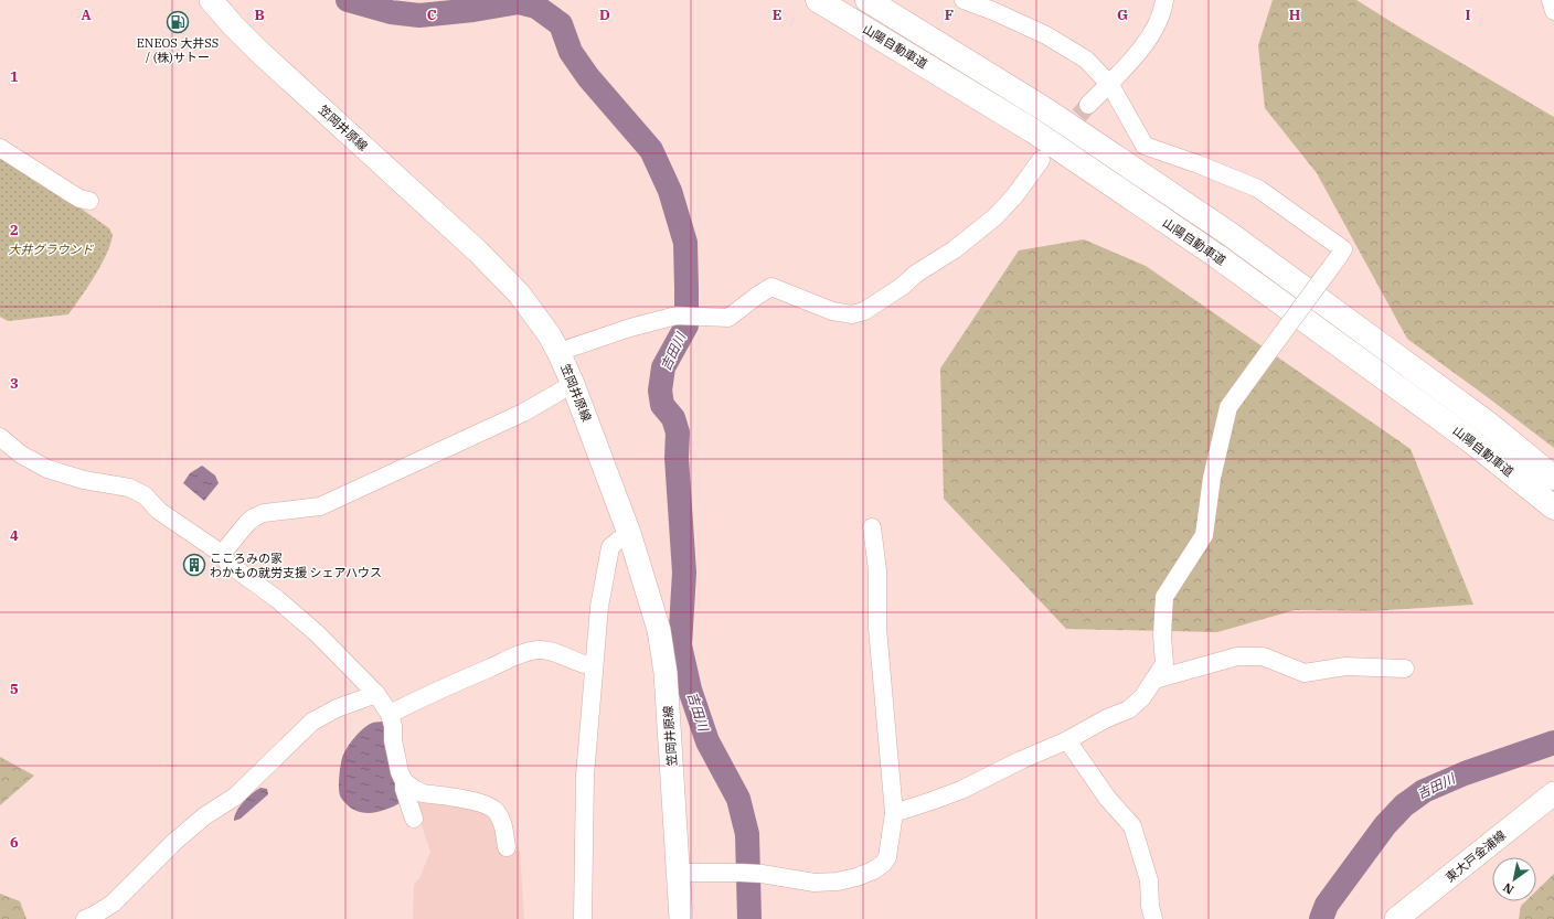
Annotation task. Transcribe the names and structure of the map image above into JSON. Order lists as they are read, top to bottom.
{
  "streets": {
    "highway": ["山陽自動車道"],
    "main road": ["笠岡井原線", "東大戸金浦線"]
  },
  "water": ["吉田川"],
  "parks": ["大井グラウンド"],
  "places": {
    "fuel station": ["ENEOS 大井SS / (株)サトー"],
    "building": ["こころみの家 わかもの就労支援 シェアハウス"]
  },
  "north": "bottom left",
  "grid": {
    "columns": [
      "A",
      "B",
      "C",
      "D",
      "E",
      "F",
      "G",
      "H",
      "I"
    ],
    "rows": [
      "1",
      "2",
      "3",
      "4",
      "5",
      "6"
    ]
  }
}
